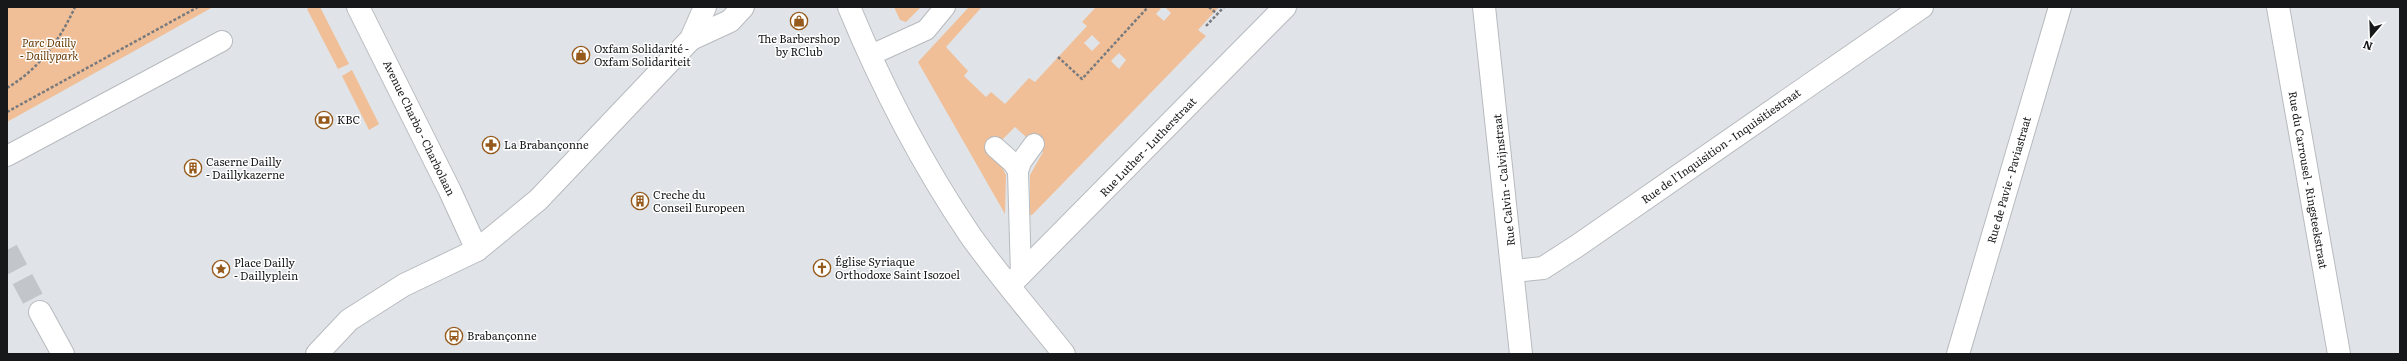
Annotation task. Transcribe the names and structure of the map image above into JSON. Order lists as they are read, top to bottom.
{
  "streets": {
    "street": [
      "Avenue Charbo - Charbolaan",
      "Rue de l'Inquisition - Inquisitiestraat",
      "Rue Luther - Lutherstraat",
      "Rue Calvin - Calvijnstraat",
      "Rue de Pavie - Paviastraat",
      "Rue du Carrousel - Ringsteekstraat"
    ]
  },
  "crossings": [
    ["Rue de l'Inquisition - Inquisitiestraat", "Rue Calvin - Calvijnstraat"]
  ],
  "parks": ["Parc Dailly - Daillypark"],
  "places": {
    "shop": ["The Barbershop by RClub", "Oxfam Solidarité - Oxfam Solidariteit"],
    "bank": ["KBC"],
    "pharmacy": ["La Brabançonne"],
    "building": ["Caserne Dailly - Daillykazerne", "Creche du Conseil Europeen"],
    "church": ["Église Syriaque Orthodoxe Saint Isozoel"],
    "place": ["Place Dailly - Daillyplein"],
    "bus stop": ["Brabançonne"]
  },
  "north": "bottom"
}
